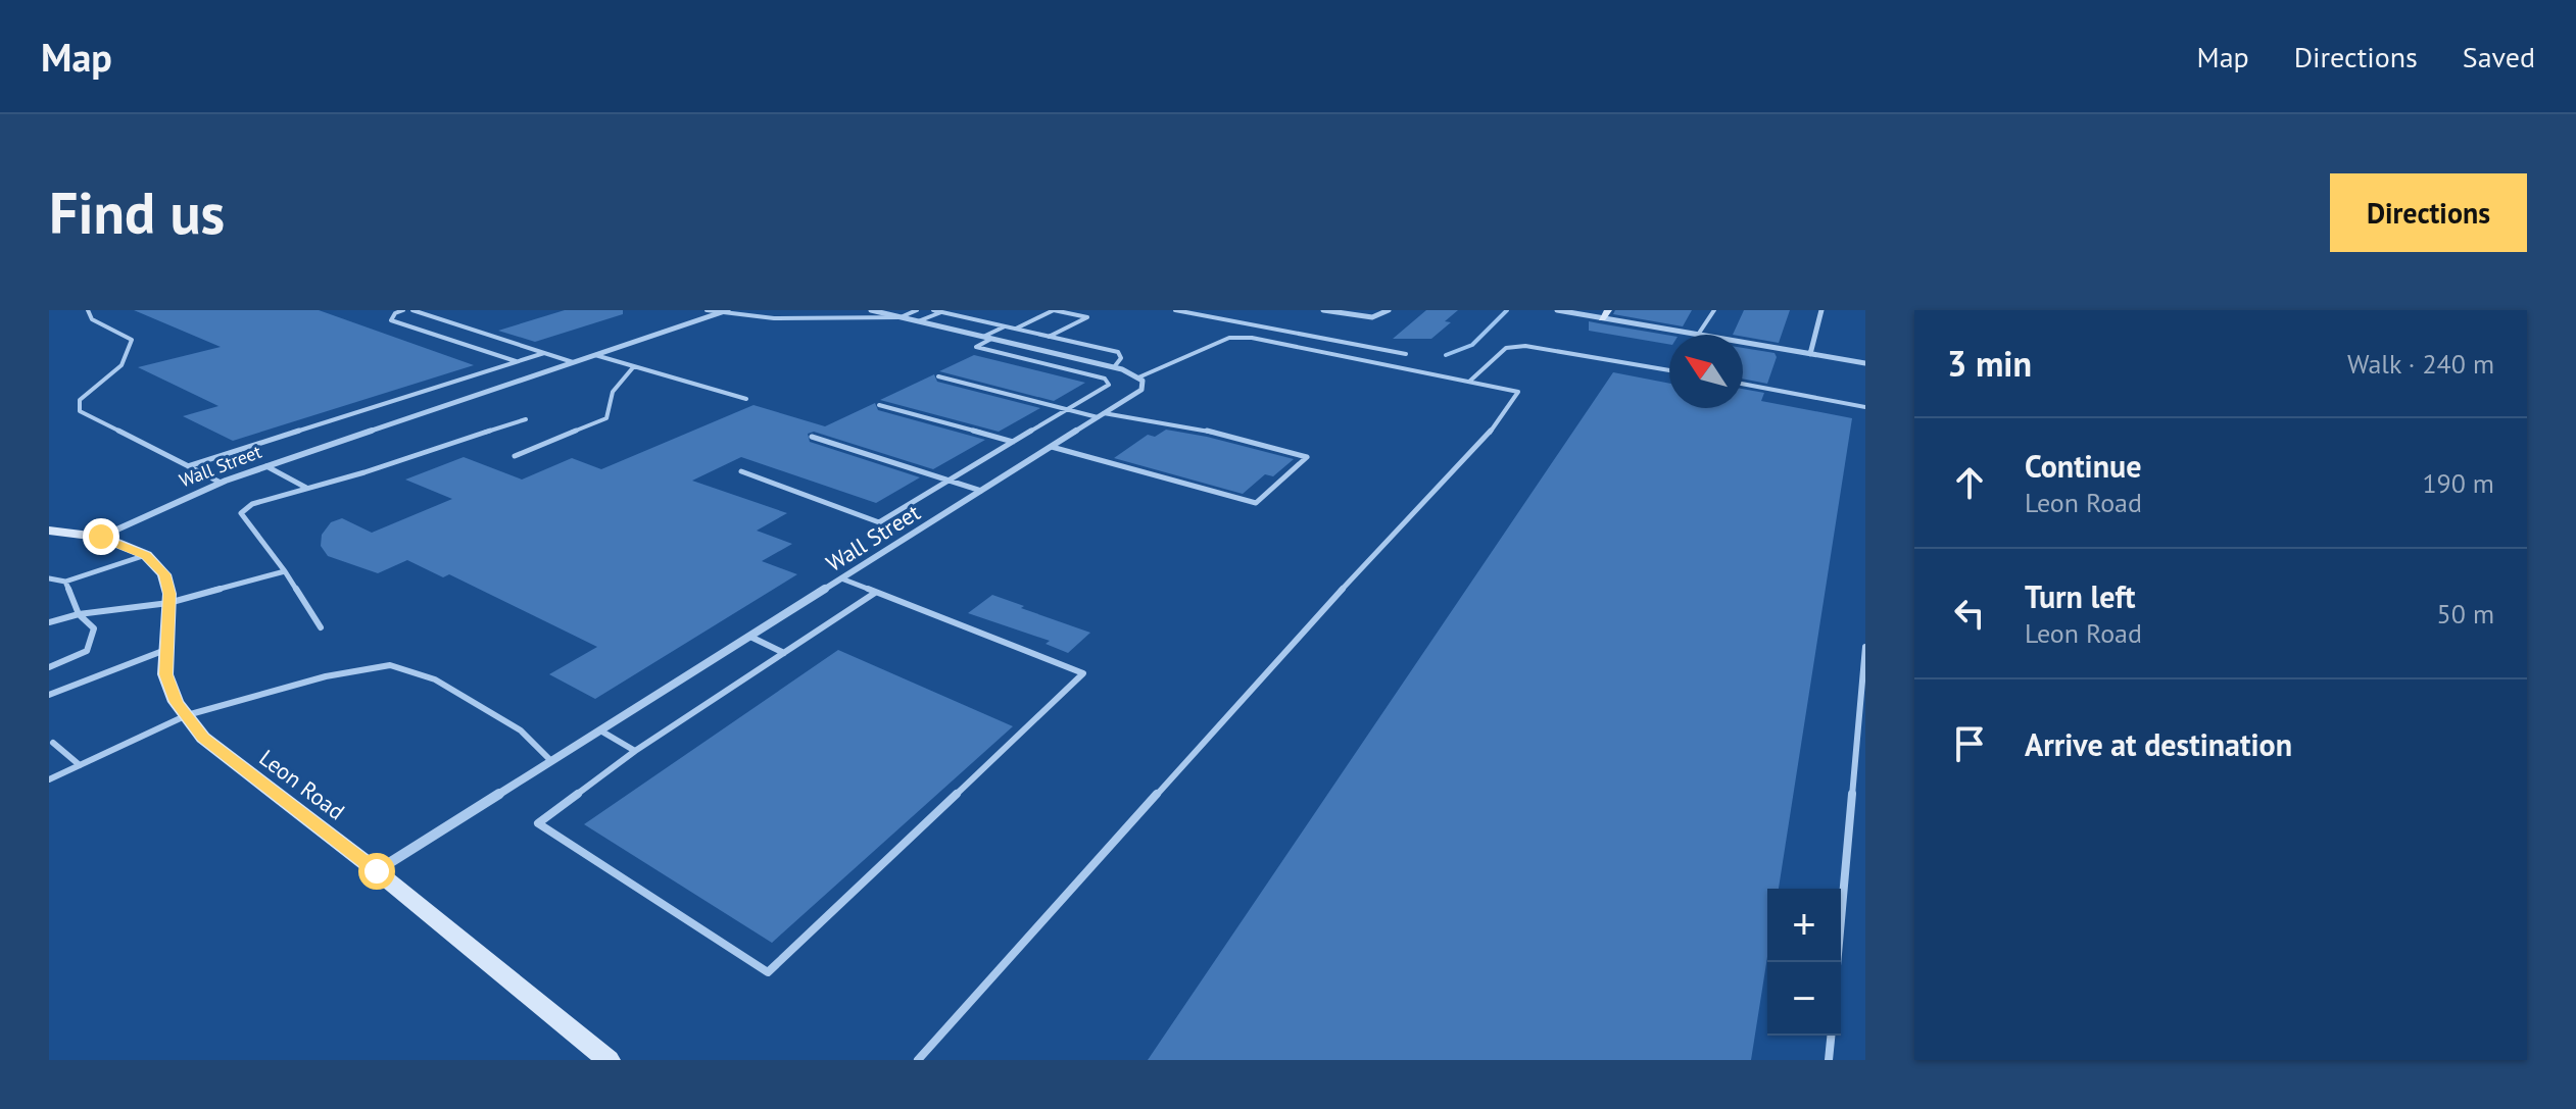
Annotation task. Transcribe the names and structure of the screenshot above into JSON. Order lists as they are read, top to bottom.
{
  "streets": {
    "street": ["Wall Street", "Leon Road"]
  },
  "crossings": [
    ["Wall Street", "Leon Road"]
  ],
  "north": "top left",
  "page": {
    "header": "Map",
    "nav": ["Map", "Directions", "Saved"],
    "buttons": "Directions",
    "title": "Find us",
    "heading": ["3 min", "Walk · 240 m"],
    "list": [
      ["Continue", "Leon Road", "190 m"],
      ["Turn left", "Leon Road", "50 m"],
      "Arrive at destination"
    ],
    "map_buttons": ["+", "−"]
  }
}
